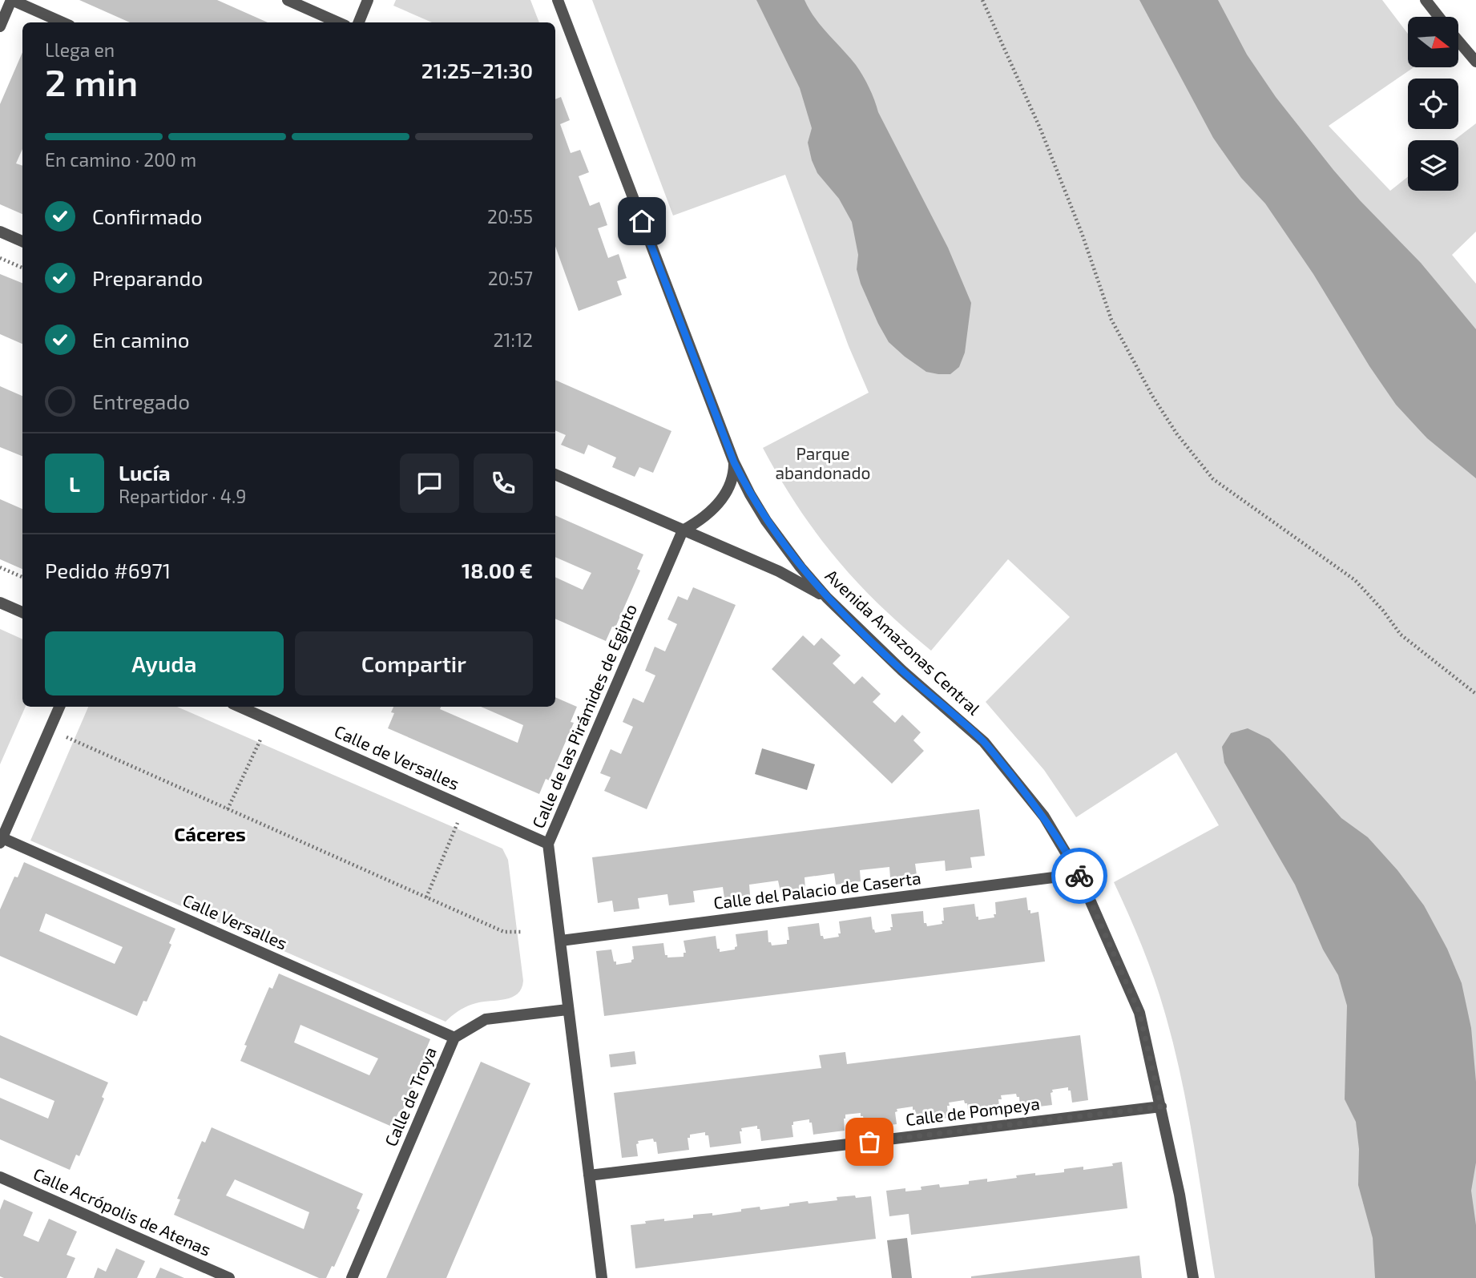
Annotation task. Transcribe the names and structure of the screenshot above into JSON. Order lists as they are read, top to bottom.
{
  "streets": {
    "street": [
      "Avenida Amazonas Central",
      "Calle de las Pirámides de Egipto",
      "Calle de Versalles",
      "Calle del Palacio de Caserta",
      "Calle Versalles",
      "Calle de Troya",
      "Calle de Pompeya",
      "Calle Acrópolis de Atenas"
    ]
  },
  "crossings": [
    ["Avenida Amazonas Central", "Calle del Palacio de Caserta"],
    ["Avenida Amazonas Central", "Calle de Pompeya"],
    ["Calle de las Pirámides de Egipto", "Calle de Versalles"],
    ["Calle de las Pirámides de Egipto", "Calle del Palacio de Caserta"],
    ["Calle de las Pirámides de Egipto", "Calle de Troya"],
    ["Calle de las Pirámides de Egipto", "Calle de Pompeya"],
    ["Calle Versalles", "Calle de Troya"]
  ],
  "districts": ["Cáceres"],
  "parks": ["Parque abandonado"],
  "north": "right",
  "page": {
    "heading": ["2 min", "Llega en", "21:25–21:30"],
    "panel": [
      "Lucía",
      "Repartidor · 4.9",
      "Pedido #6971",
      "18.00 €"
    ],
    "bar": "En camino · 200 m",
    "list": [
      ["Confirmado", "20:55"],
      ["Preparando", "20:57"],
      ["En camino", "21:12"],
      "Entregado"
    ],
    "round": "L",
    "buttons": ["Ayuda", "Compartir"]
  }
}
